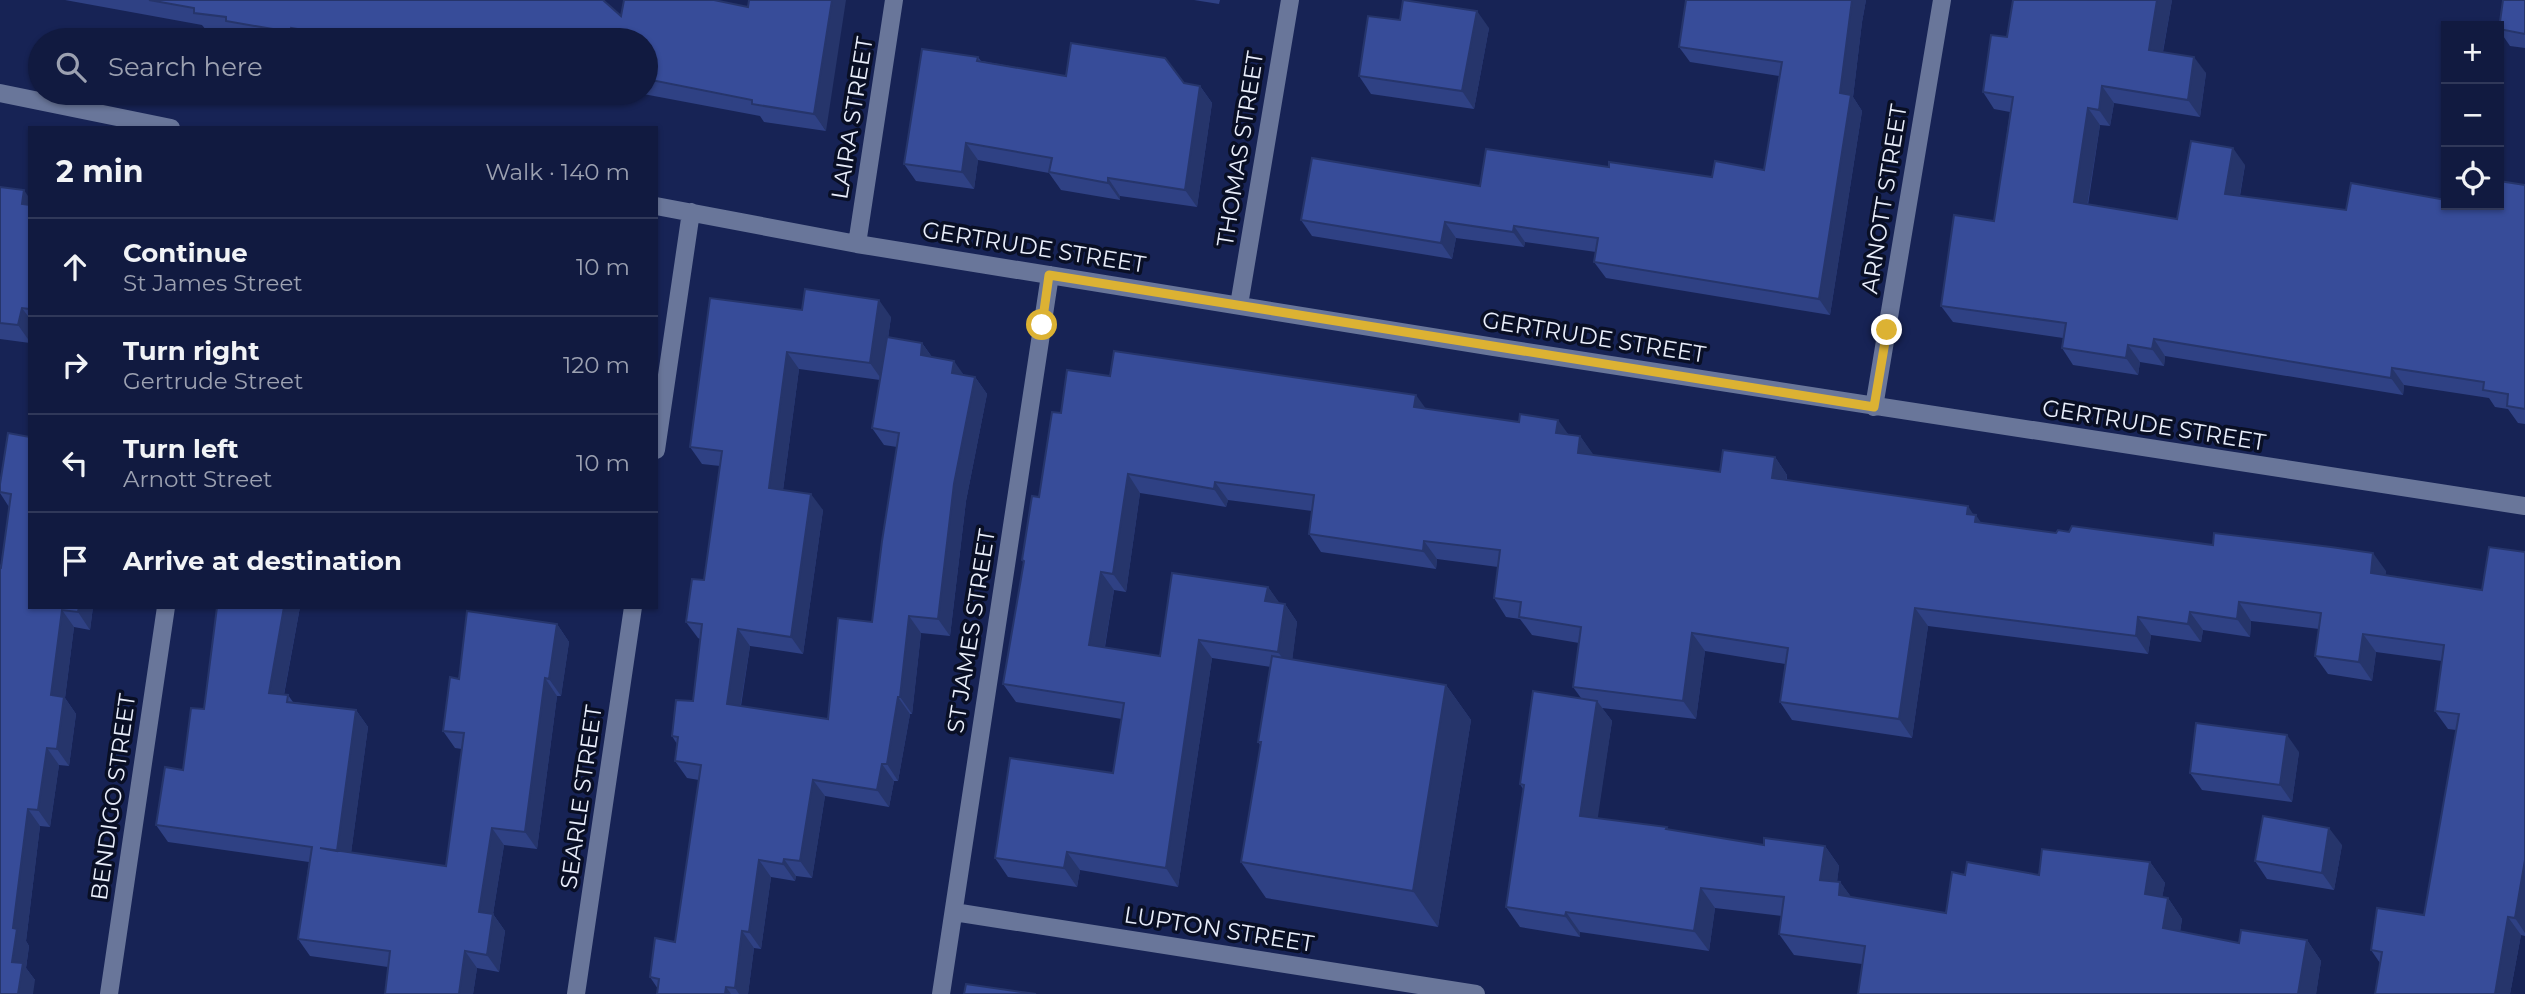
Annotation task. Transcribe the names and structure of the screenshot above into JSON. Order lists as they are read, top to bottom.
{
  "streets": {
    "street": [
      "LAIRA STREET",
      "THOMAS STREET",
      "ARNOTT STREET",
      "GERTRUDE STREET",
      "ST JAMES STREET",
      "BENDIGO STREET",
      "SEARLE STREET",
      "LUPTON STREET"
    ]
  },
  "crossings": [
    ["LAIRA STREET", "GERTRUDE STREET"],
    ["THOMAS STREET", "GERTRUDE STREET"],
    ["ARNOTT STREET", "GERTRUDE STREET"],
    ["GERTRUDE STREET", "ST JAMES STREET"],
    ["ST JAMES STREET", "LUPTON STREET"]
  ],
  "page": {
    "map_buttons": ["+", "−"],
    "search": "Search here",
    "heading": ["2 min", "Walk · 140 m"],
    "list": [
      ["Continue", "St James Street", "10 m"],
      ["Turn right", "Gertrude Street", "120 m"],
      ["Turn left", "Arnott Street", "10 m"],
      "Arrive at destination"
    ]
  }
}
